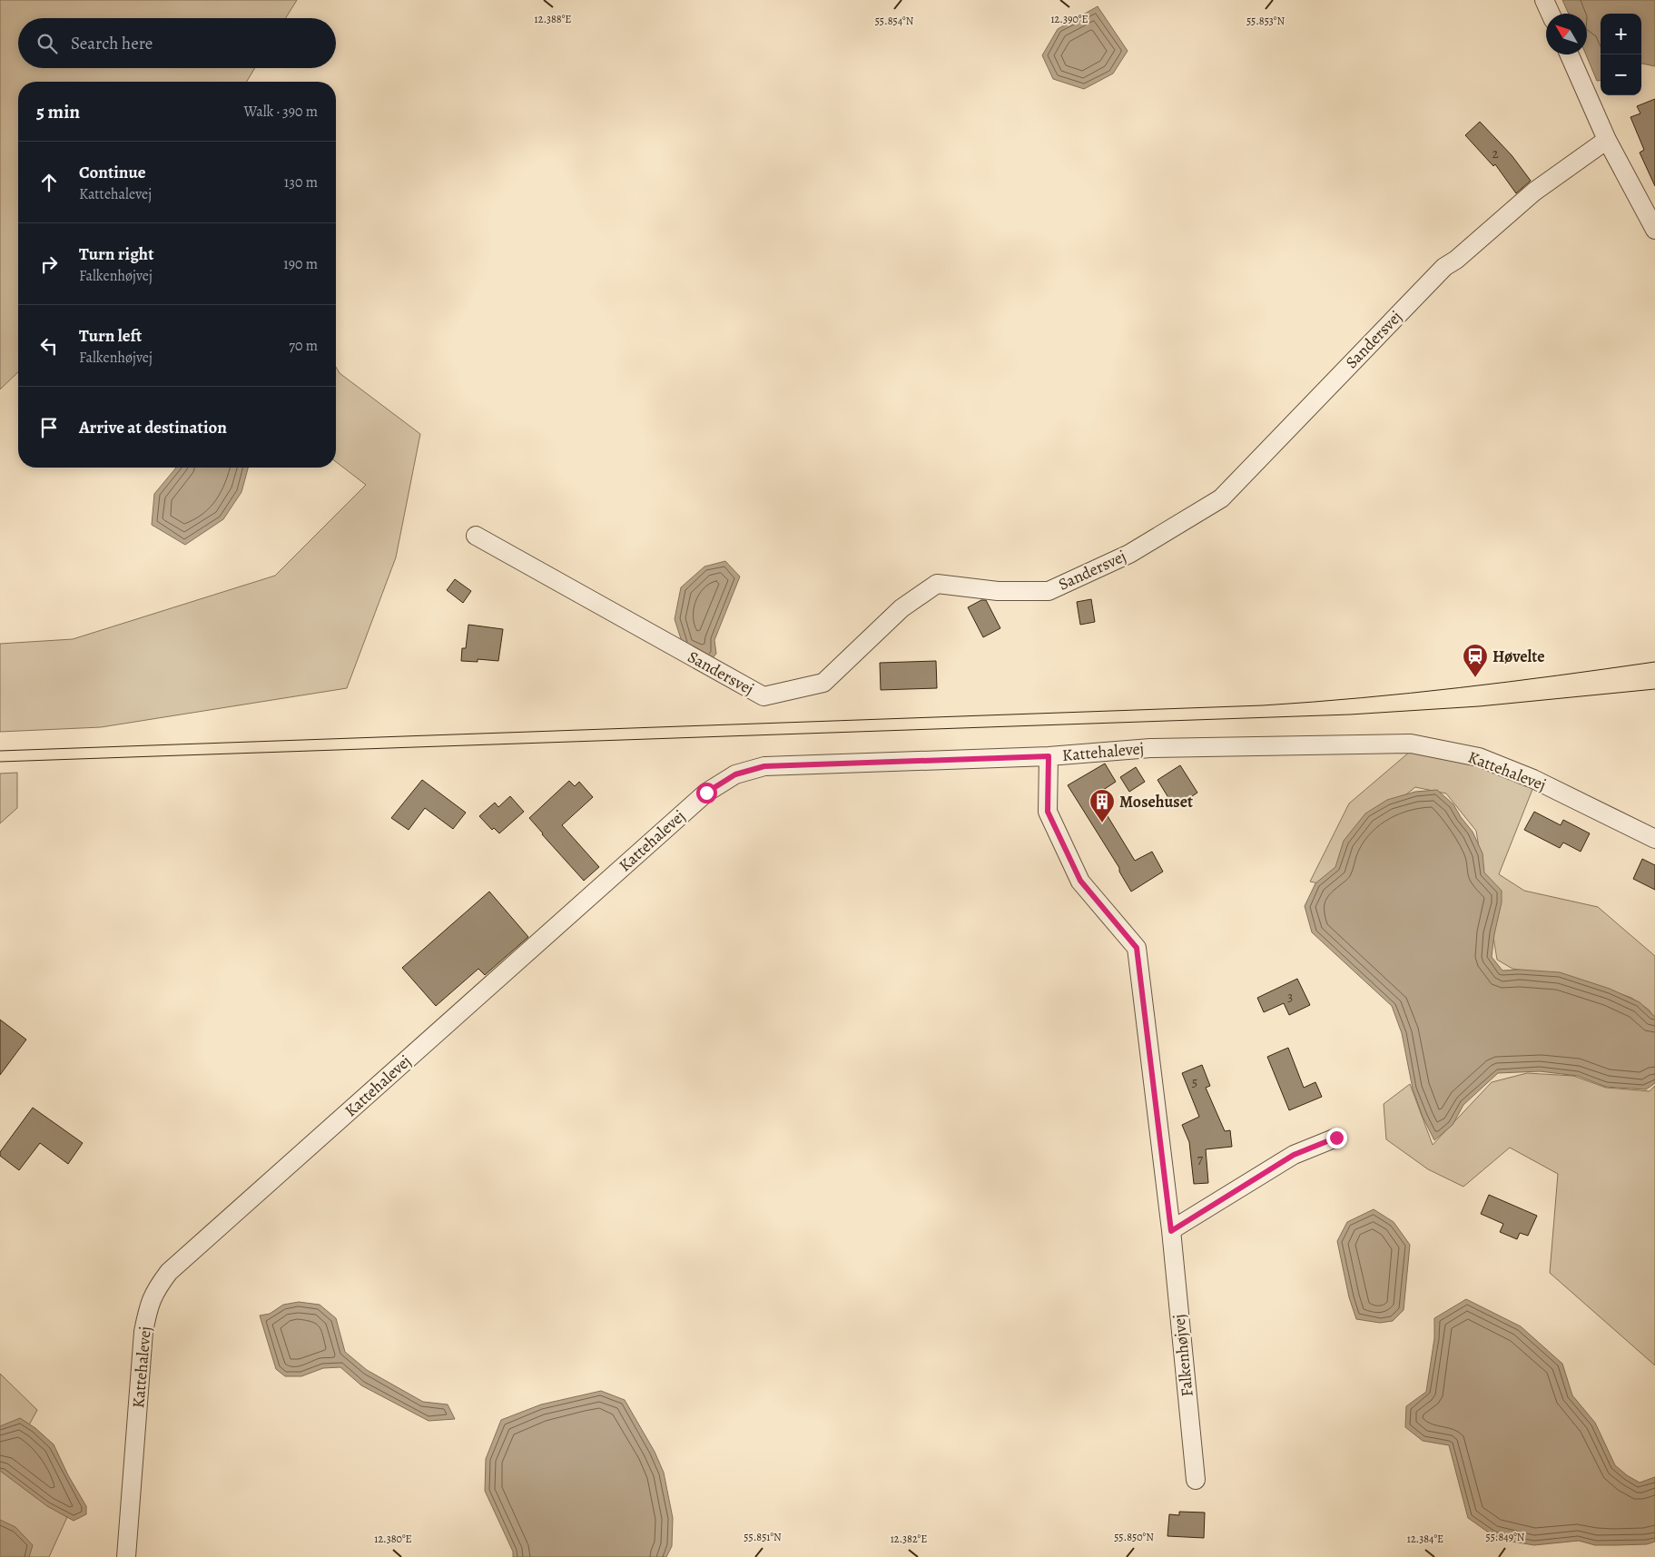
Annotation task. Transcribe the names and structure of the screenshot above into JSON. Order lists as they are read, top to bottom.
{
  "streets": {
    "street": ["Sandersvej", "Kattehalevej", "Falkenhøjvej"]
  },
  "crossings": [
    ["Kattehalevej", "Falkenhøjvej"]
  ],
  "places": {
    "station": ["Høvelte"],
    "building": ["Mosehuset"]
  },
  "house_numbers": [
    "2",
    "3",
    "5",
    "7"
  ],
  "north": "top left",
  "page": {
    "map_buttons": ["+", "−"],
    "search": "Search here",
    "heading": ["5 min", "Walk · 390 m"],
    "list": [
      ["Continue", "Kattehalevej", "130 m"],
      ["Turn right", "Falkenhøjvej", "190 m"],
      ["Turn left", "Falkenhøjvej", "70 m"],
      "Arrive at destination"
    ]
  },
  "coordinates": [
    "12.388°E",
    "12.390°E",
    "55.854°N",
    "55.853°N",
    "55.851°N",
    "55.850°N",
    "55.849°N",
    "12.380°E",
    "12.382°E",
    "12.384°E"
  ]
}
